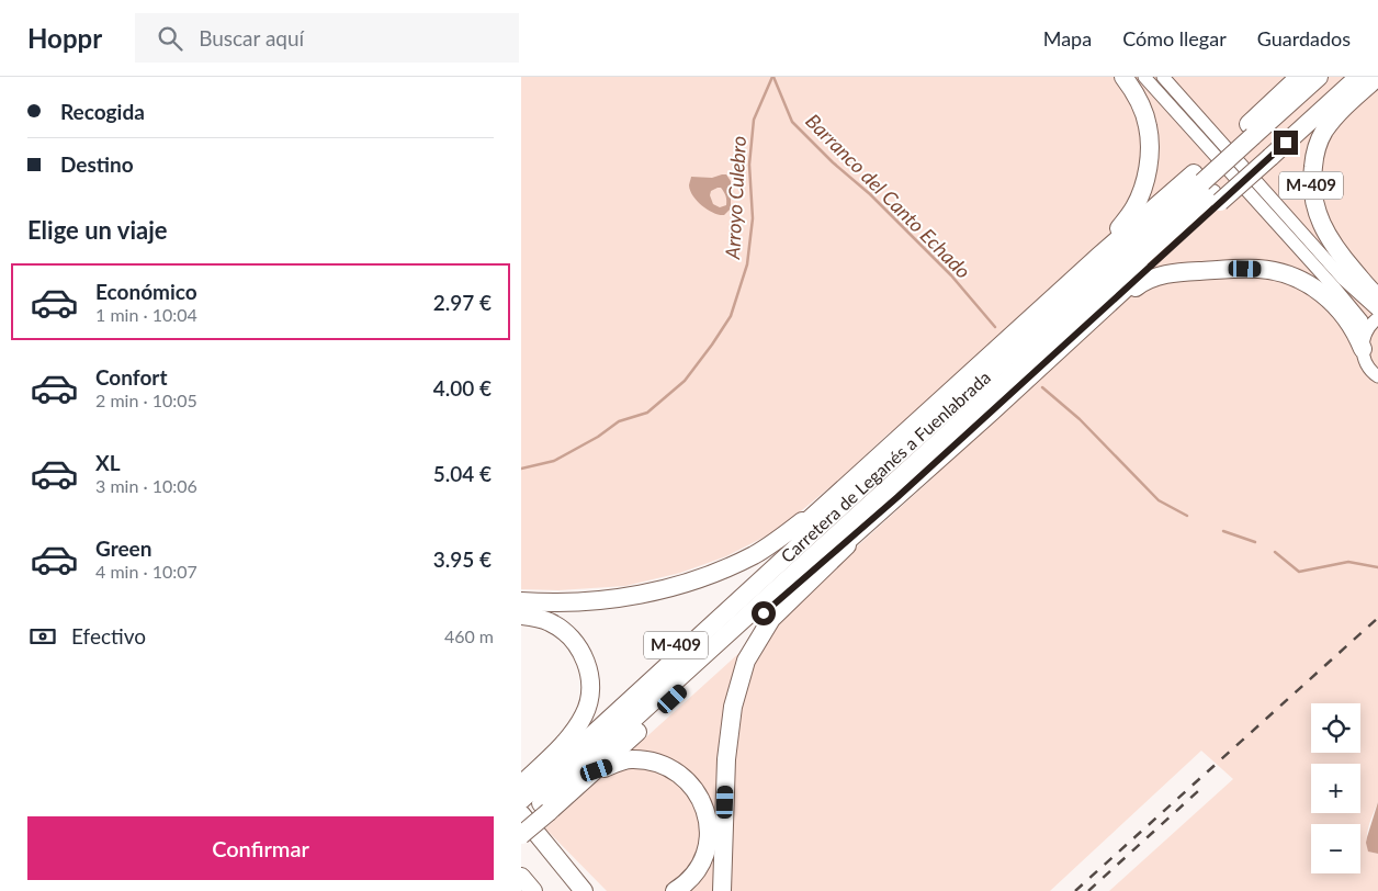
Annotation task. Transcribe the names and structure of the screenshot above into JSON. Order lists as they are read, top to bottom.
{
  "streets": {
    "highway": ["M-409", "Carretera de Leganés a Fuenlabrada"]
  },
  "crossings": [
    ["M-409", "Carretera de Leganés a Fuenlabrada"]
  ],
  "water": ["Barranco del Canto Echado", "Arroyo Culebro"],
  "page": {
    "header": "Hoppr",
    "search": "Buscar aquí",
    "nav": ["Mapa", "Cómo llegar", "Guardados"],
    "banner": ["Recogida", "Destino"],
    "heading": "Elige un viaje",
    "list": [
      {
        "name": "Económico",
        "note": "1 min · 10:04",
        "value": "2.97 €"
      },
      {
        "name": "Confort",
        "note": "2 min · 10:05",
        "value": "4.00 €"
      },
      {
        "name": "XL",
        "note": "3 min · 10:06",
        "value": "5.04 €"
      },
      {
        "name": "Green",
        "note": "4 min · 10:07",
        "value": "3.95 €"
      }
    ],
    "pay": ["Efectivo", "460 m"],
    "map_buttons": ["+", "−"],
    "buttons": "Confirmar"
  }
}
